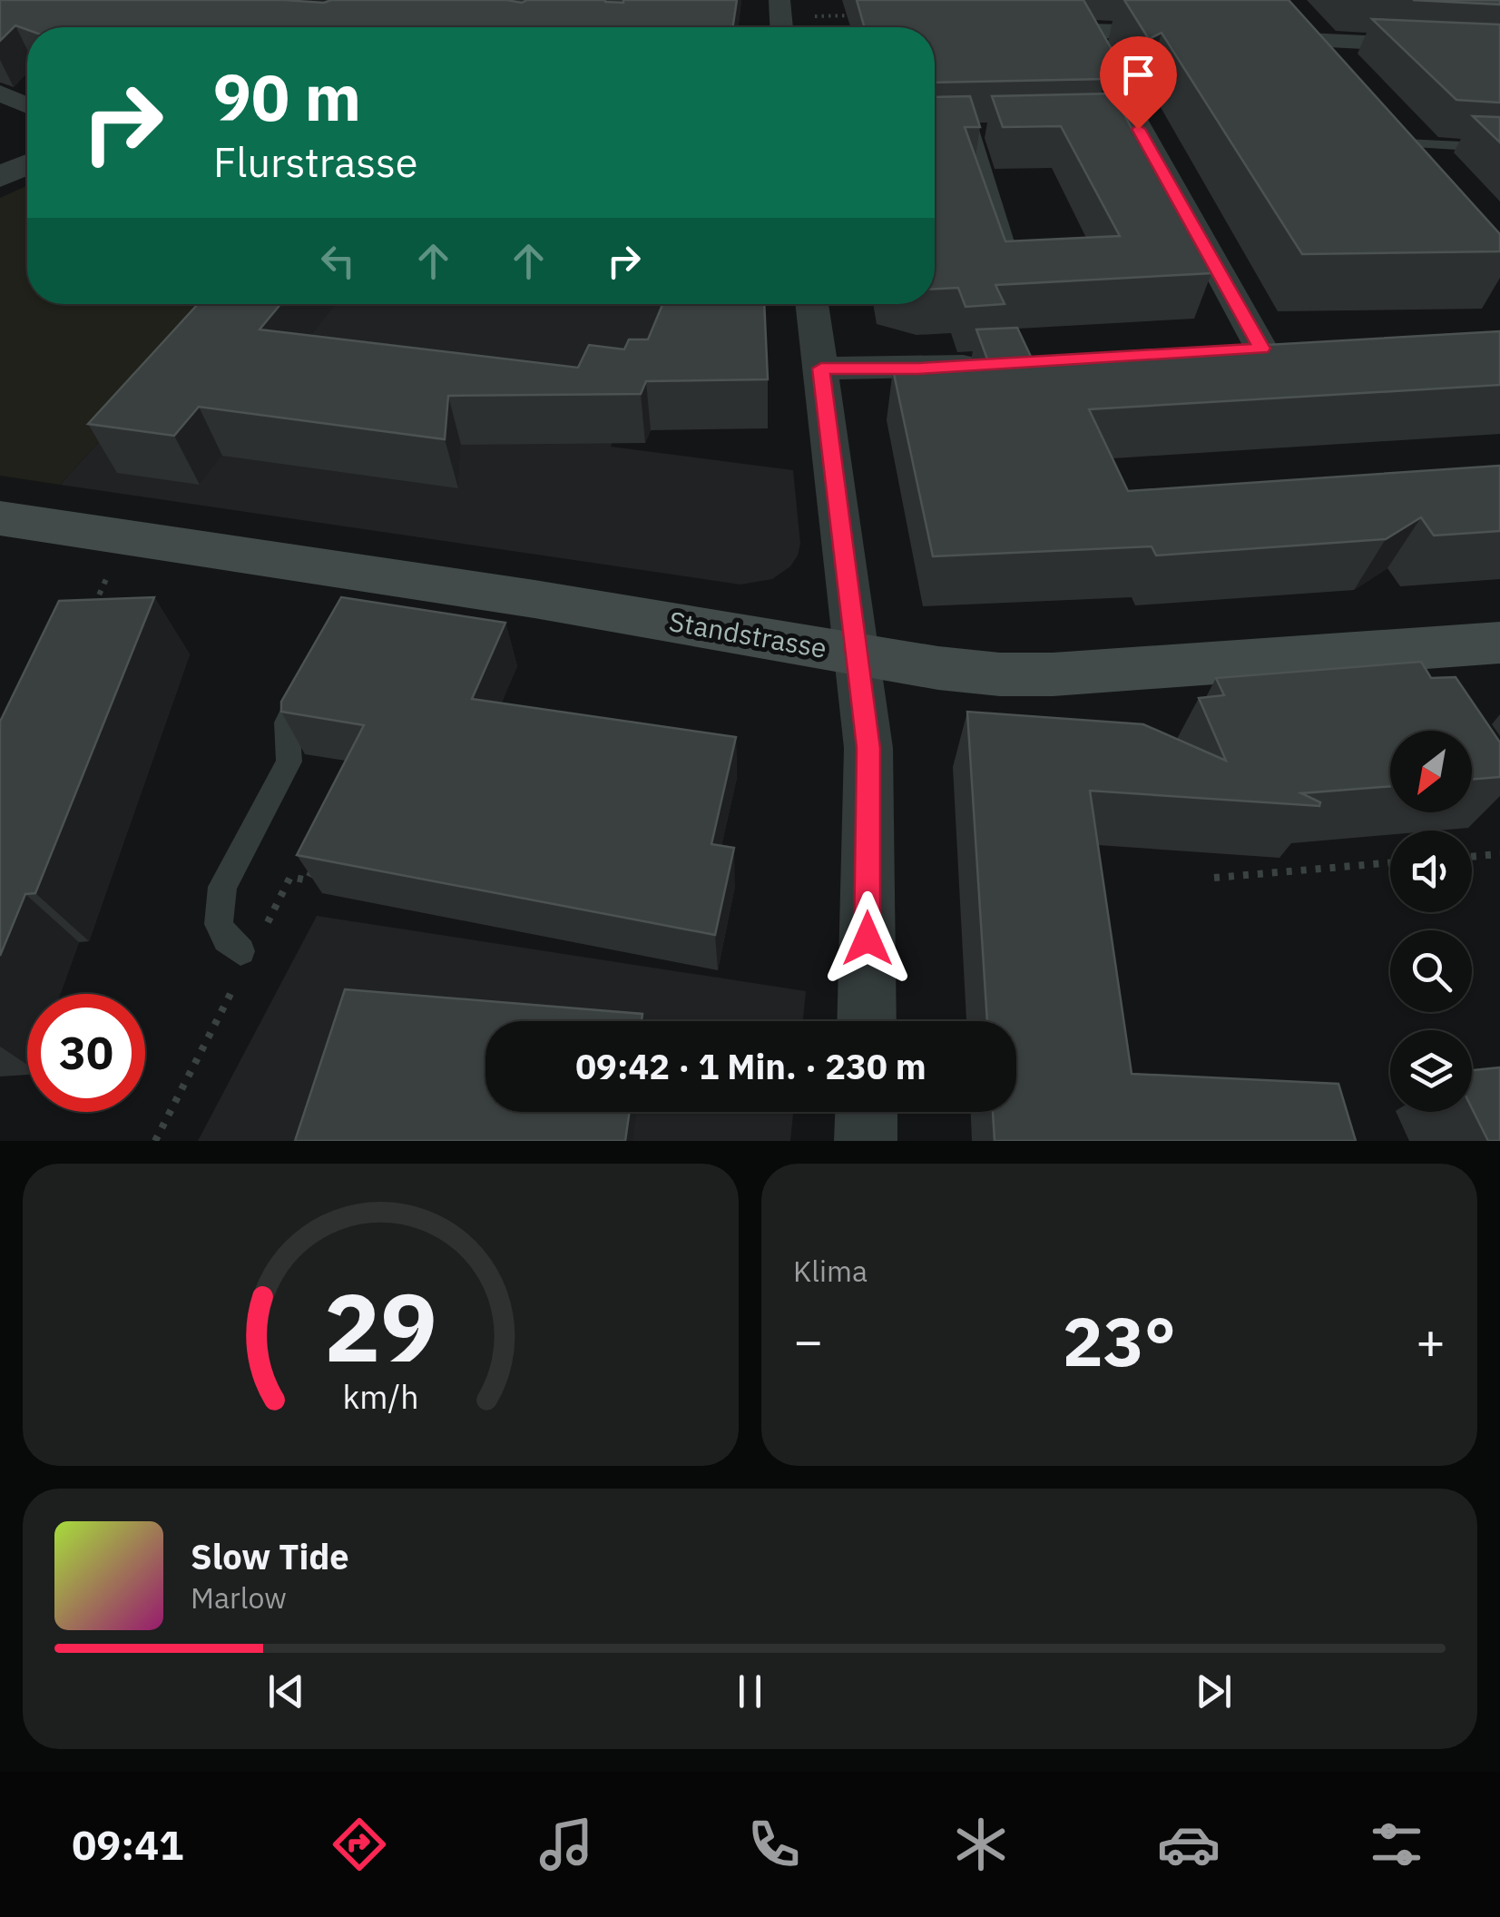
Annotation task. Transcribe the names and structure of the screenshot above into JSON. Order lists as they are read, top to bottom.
{
  "streets": {
    "main road": ["Standstrasse"]
  },
  "north": "bottom left",
  "page": {
    "turn": ["90 m", "Flurstrasse"],
    "limit": "30",
    "trip": "09:42 · 1 Min. · 230 m",
    "tile": "Klima",
    "heat": ["−", "23°", "+"],
    "song": ["Slow Tide", "Marlow"],
    "tabs": "09:41",
    "gauge": ["29", "km/h"]
  }
}
